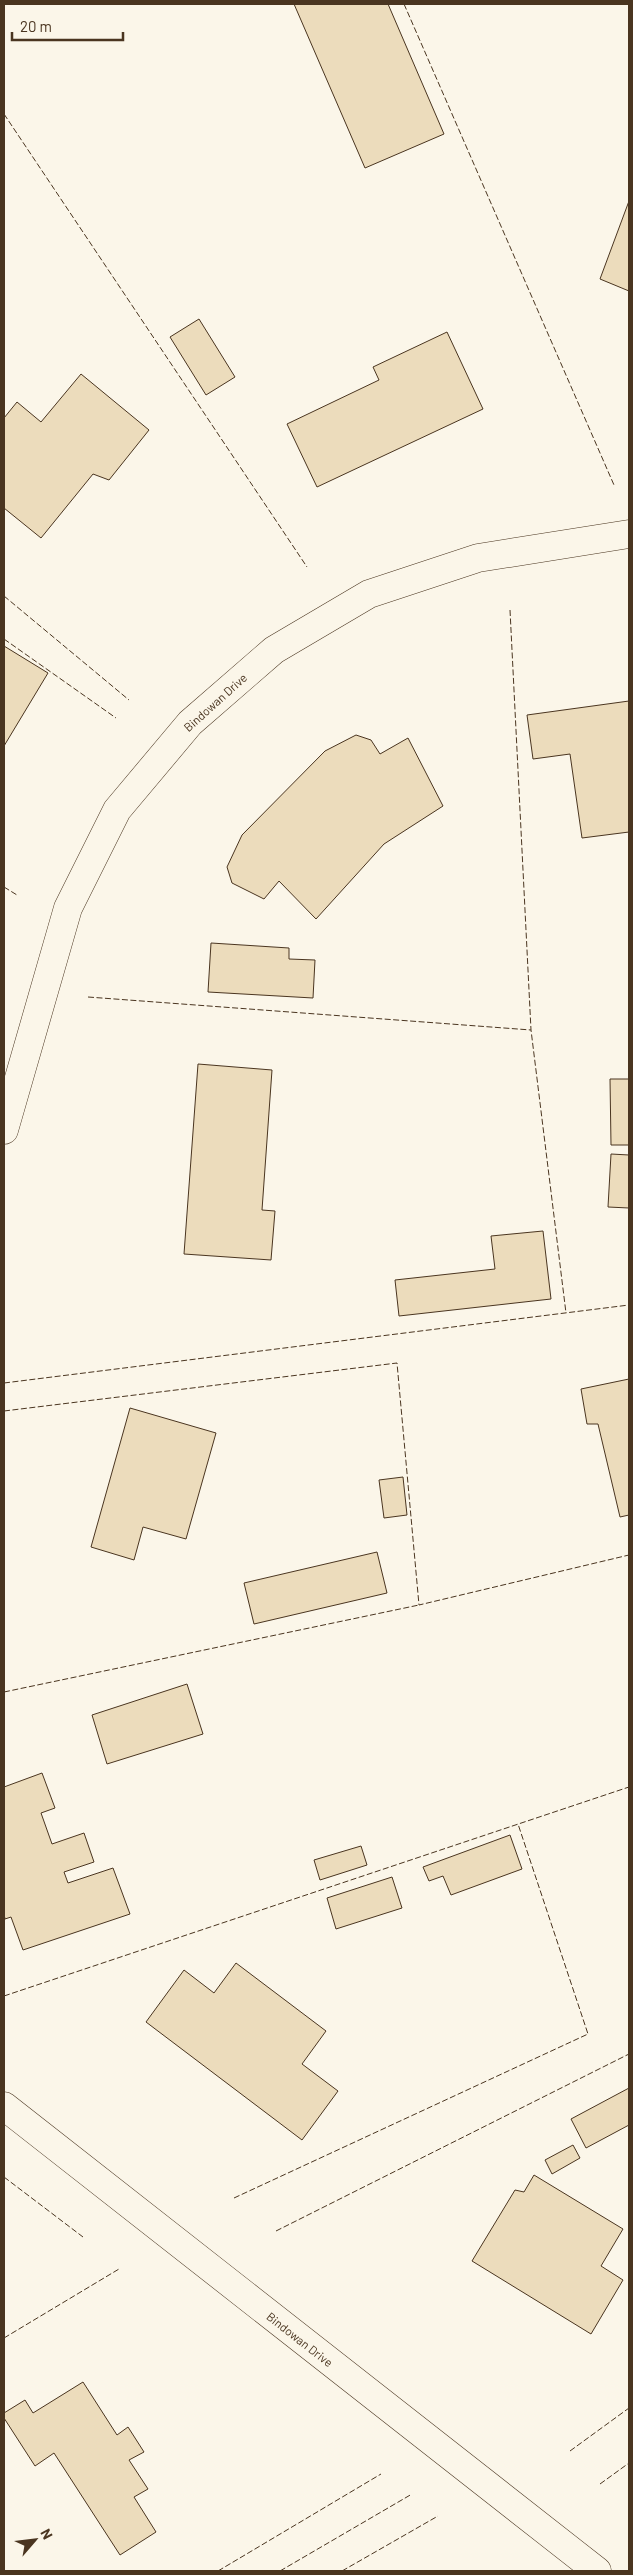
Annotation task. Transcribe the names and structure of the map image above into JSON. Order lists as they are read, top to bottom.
{
  "streets": {
    "street": ["Bindowan Drive"]
  },
  "scale_bar": "20 m",
  "north": "top right"
}
